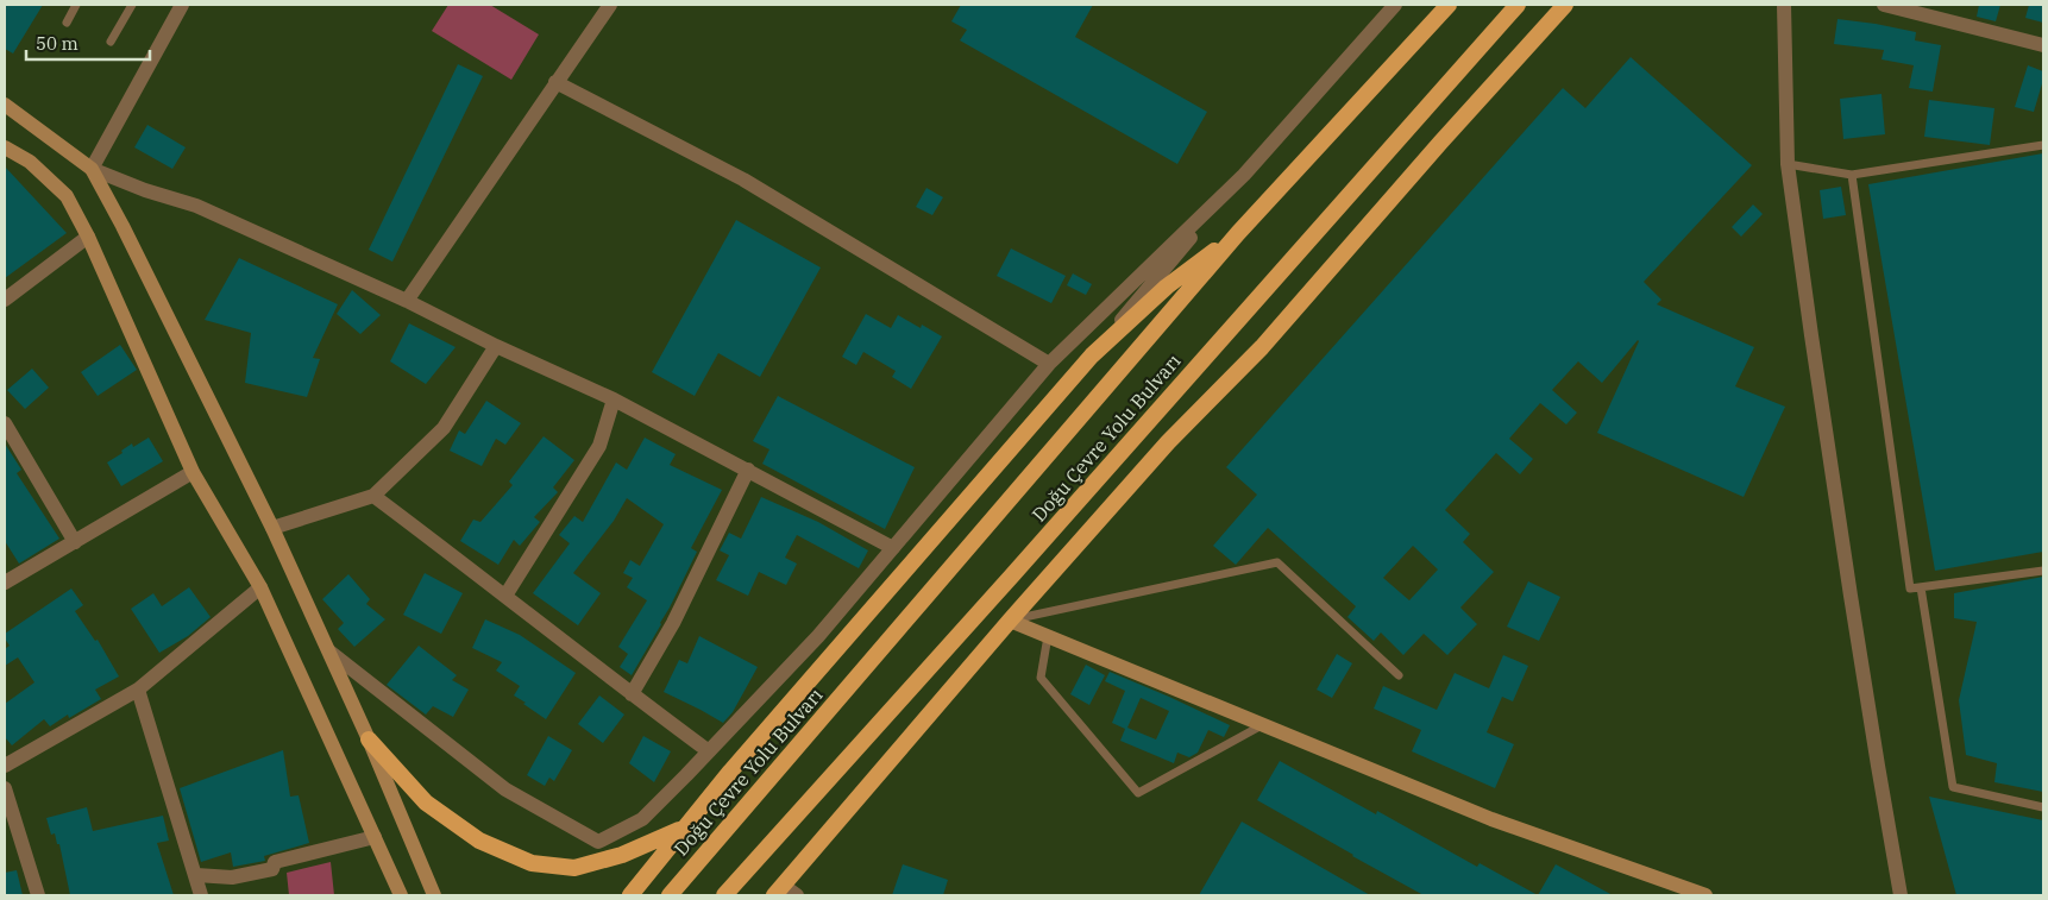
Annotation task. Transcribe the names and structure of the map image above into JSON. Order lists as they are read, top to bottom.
{
  "streets": {
    "highway": ["Doğu Çevre Yolu Bulvarı"]
  },
  "scale_bar": "50 m"
}
